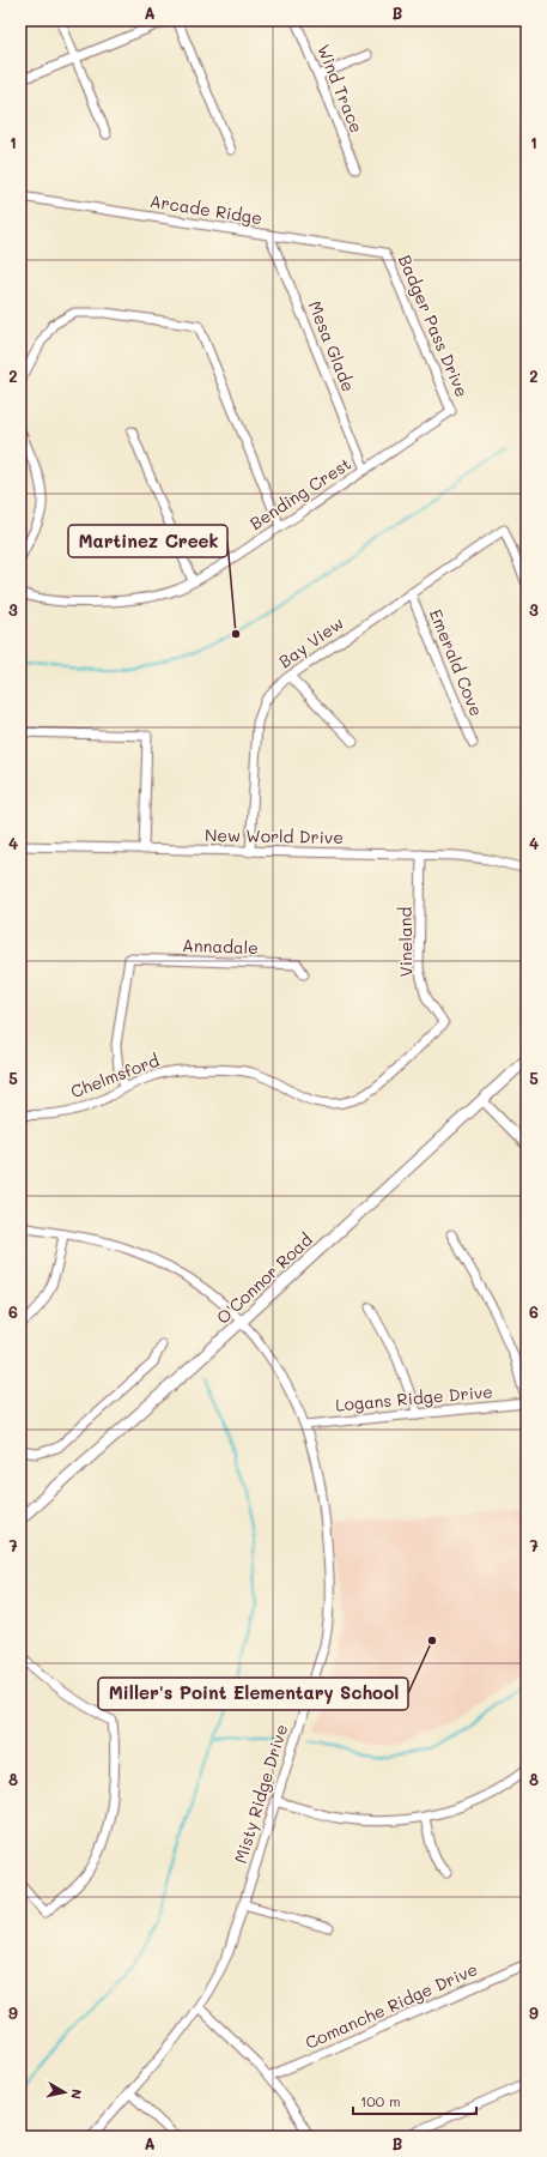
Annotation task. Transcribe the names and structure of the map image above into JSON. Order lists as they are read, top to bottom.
{
  "streets": {
    "main road": ["O'Connor Road"],
    "street": [
      "Wind Trace",
      "Arcade Ridge",
      "Badger Pass Drive",
      "Mesa Glade",
      "Bending Crest",
      "Bay View",
      "Emerald Cove",
      "New World Drive",
      "Vineland",
      "Annadale",
      "Chelmsford",
      "Logans Ridge Drive",
      "Misty Ridge Drive",
      "Comanche Ridge Drive"
    ]
  },
  "crossings": [
    ["Arcade Ridge", "Badger Pass Drive"],
    ["Arcade Ridge", "Mesa Glade"],
    ["Badger Pass Drive", "Bending Crest"],
    ["Mesa Glade", "Bending Crest"],
    ["Bay View", "Emerald Cove"],
    ["Bay View", "New World Drive"],
    ["New World Drive", "Vineland"],
    ["Vineland", "Chelmsford"],
    ["Annadale", "Chelmsford"],
    ["O'Connor Road", "Misty Ridge Drive"],
    ["Logans Ridge Drive", "Misty Ridge Drive"]
  ],
  "places": ["Martinez Creek", "Miller's Point Elementary School"],
  "scale_bar": "100 m",
  "north": "right",
  "grid": {
    "columns": ["A", "B"],
    "rows": [
      "1",
      "2",
      "3",
      "4",
      "5",
      "6",
      "7",
      "8",
      "9"
    ]
  }
}
